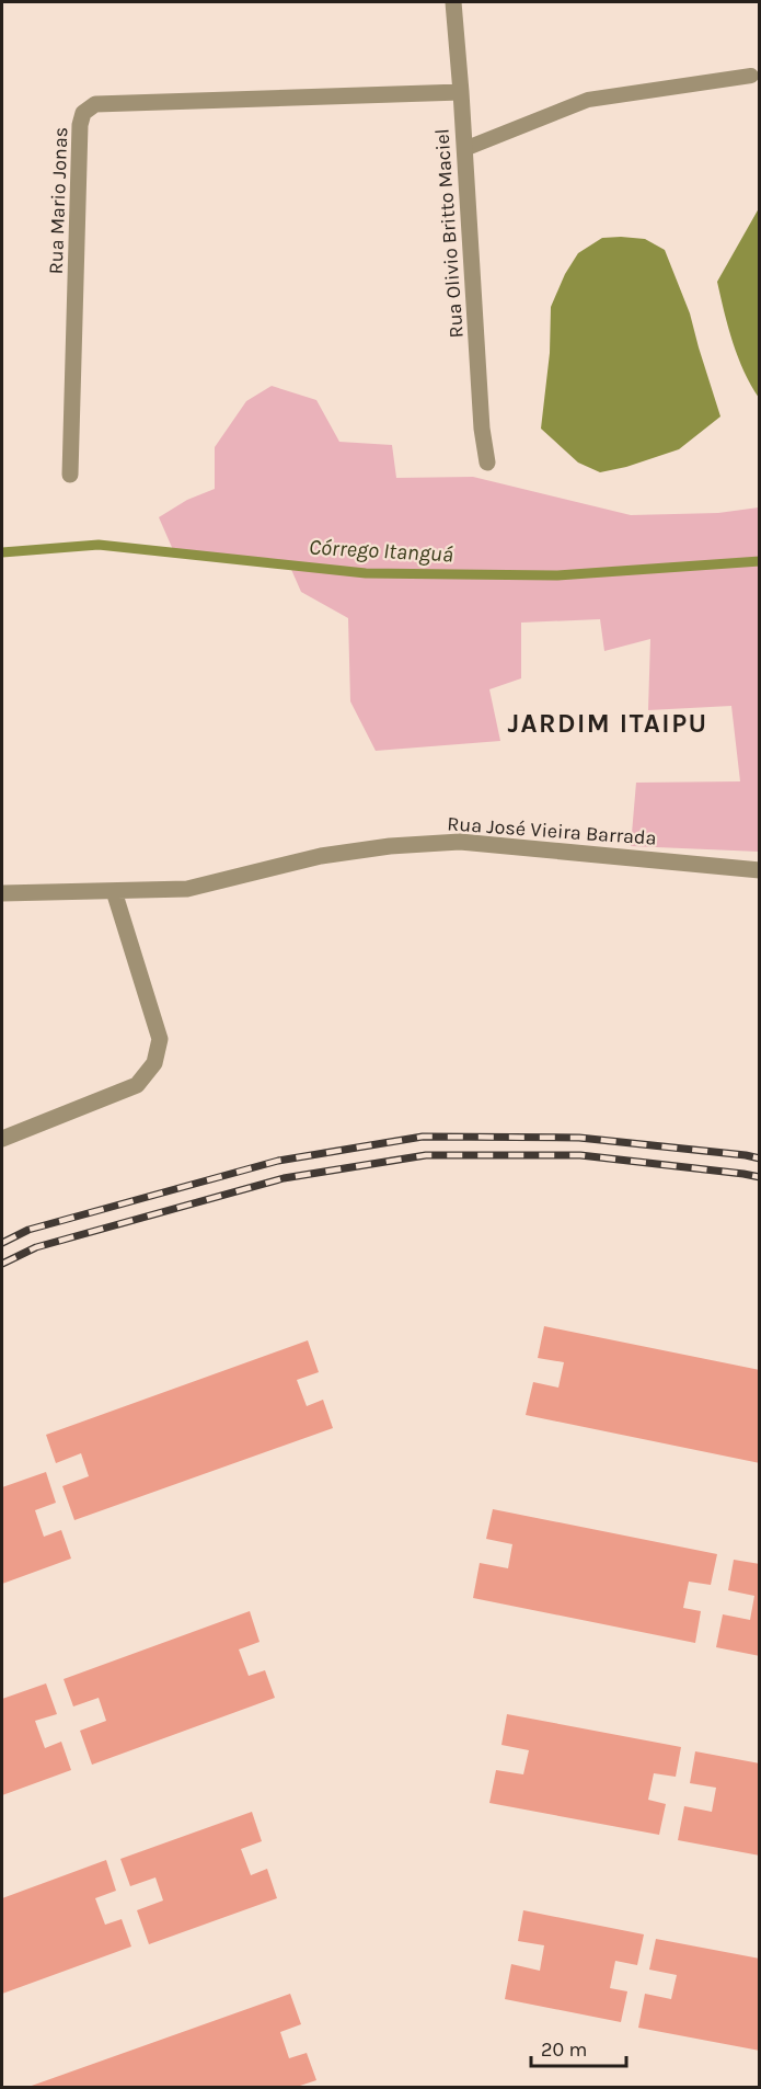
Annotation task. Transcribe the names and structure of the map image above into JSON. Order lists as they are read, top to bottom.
{
  "streets": {
    "street": ["Rua Mario Jonas", "Rua Olivio Britto Maciel", "Rua José Vieira Barrada"]
  },
  "crossings": [
    ["Rua Mario Jonas", "Rua Olivio Britto Maciel"]
  ],
  "districts": ["JARDIM ITAIPU"],
  "water": ["Córrego Itanguá"],
  "scale_bar": "20 m"
}
